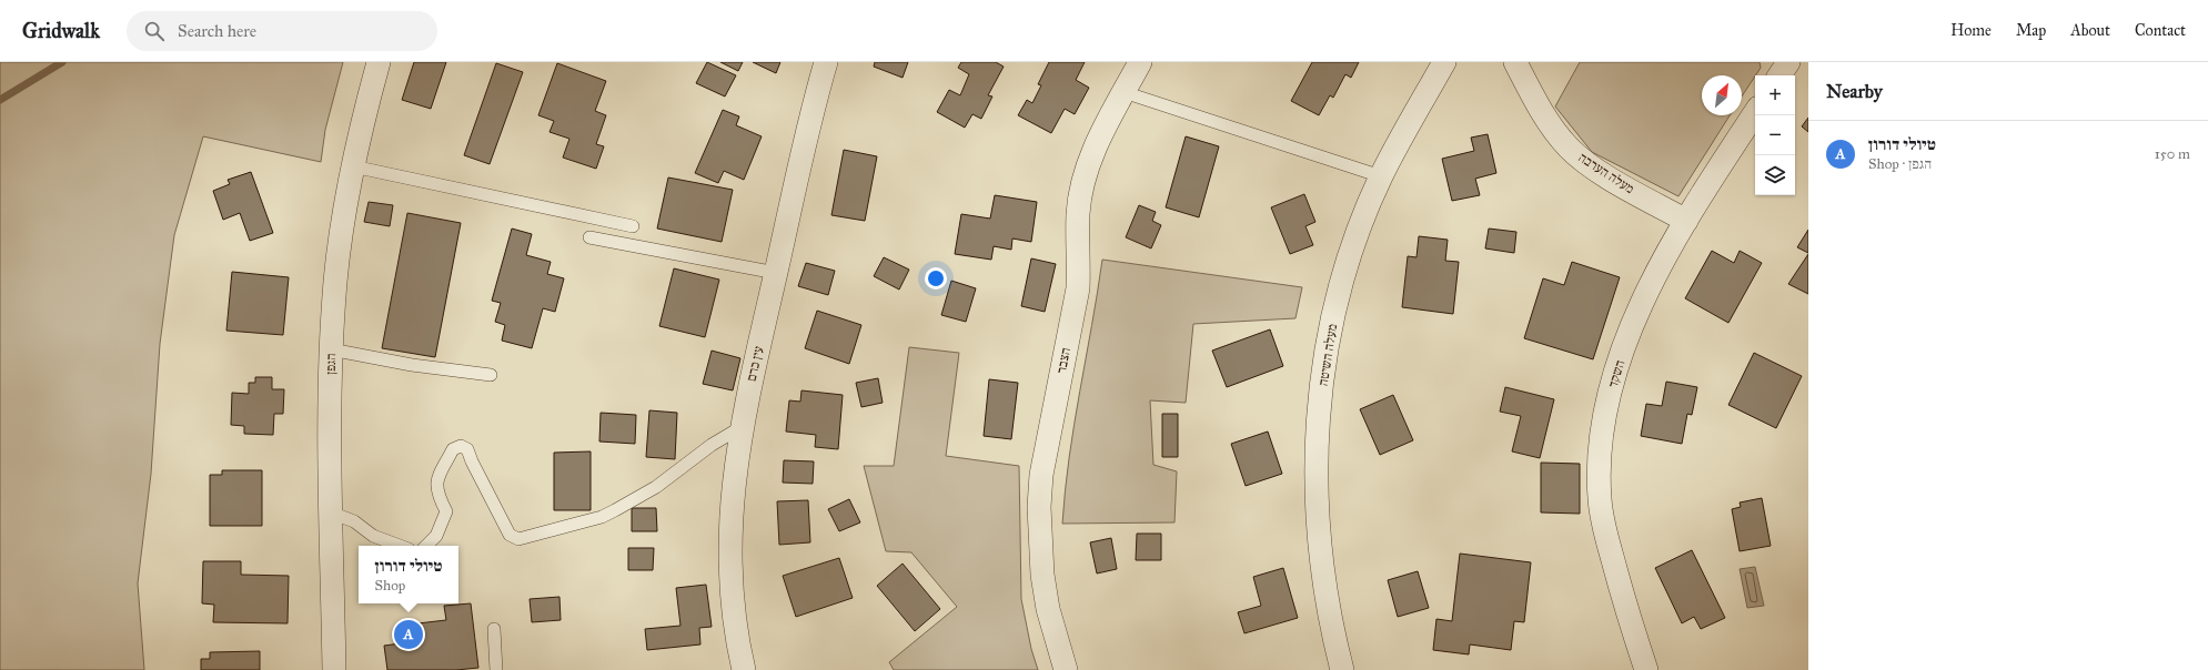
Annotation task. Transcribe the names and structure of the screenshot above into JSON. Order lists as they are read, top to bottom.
{
  "streets": {
    "street": [
      "מעלה הערבה",
      "מעלה השיטה",
      "הצבר",
      "הגפן",
      "עין כרם",
      "השקד"
    ]
  },
  "crossings": [
    ["מעלה הערבה", "השקד"]
  ],
  "north": "top right",
  "page": {
    "header": "Gridwalk",
    "search": "Search here",
    "nav": [
      "Home",
      "Map",
      "About",
      "Contact"
    ],
    "heading": "Nearby",
    "map_buttons": ["+", "−"],
    "list": [
      {
        "mark": "A",
        "name": "טיולי דורון",
        "note": "Shop · הגפן",
        "value": "150 m"
      }
    ],
    "popup": ["טיולי דורון", "Shop"],
    "pins": "A"
  }
}
